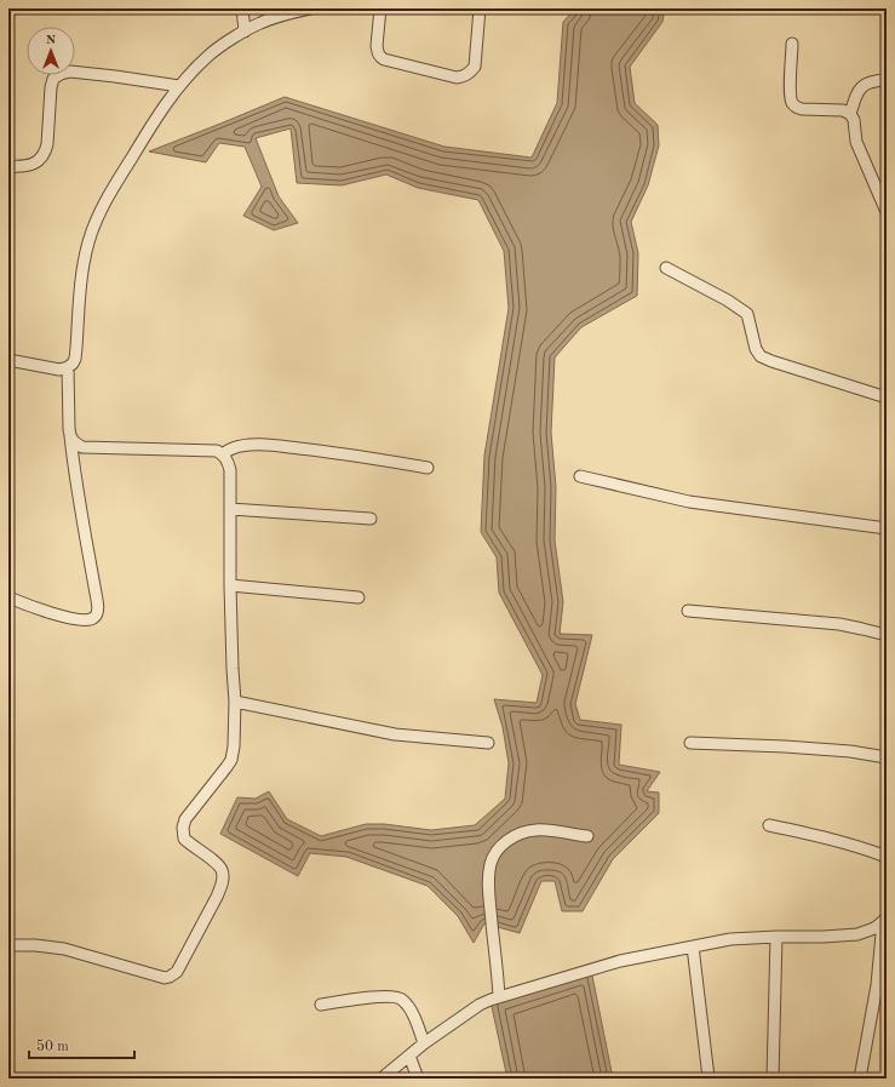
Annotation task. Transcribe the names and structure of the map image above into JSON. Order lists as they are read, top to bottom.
{
  "scale_bar": "50 m",
  "north": "top"
}
